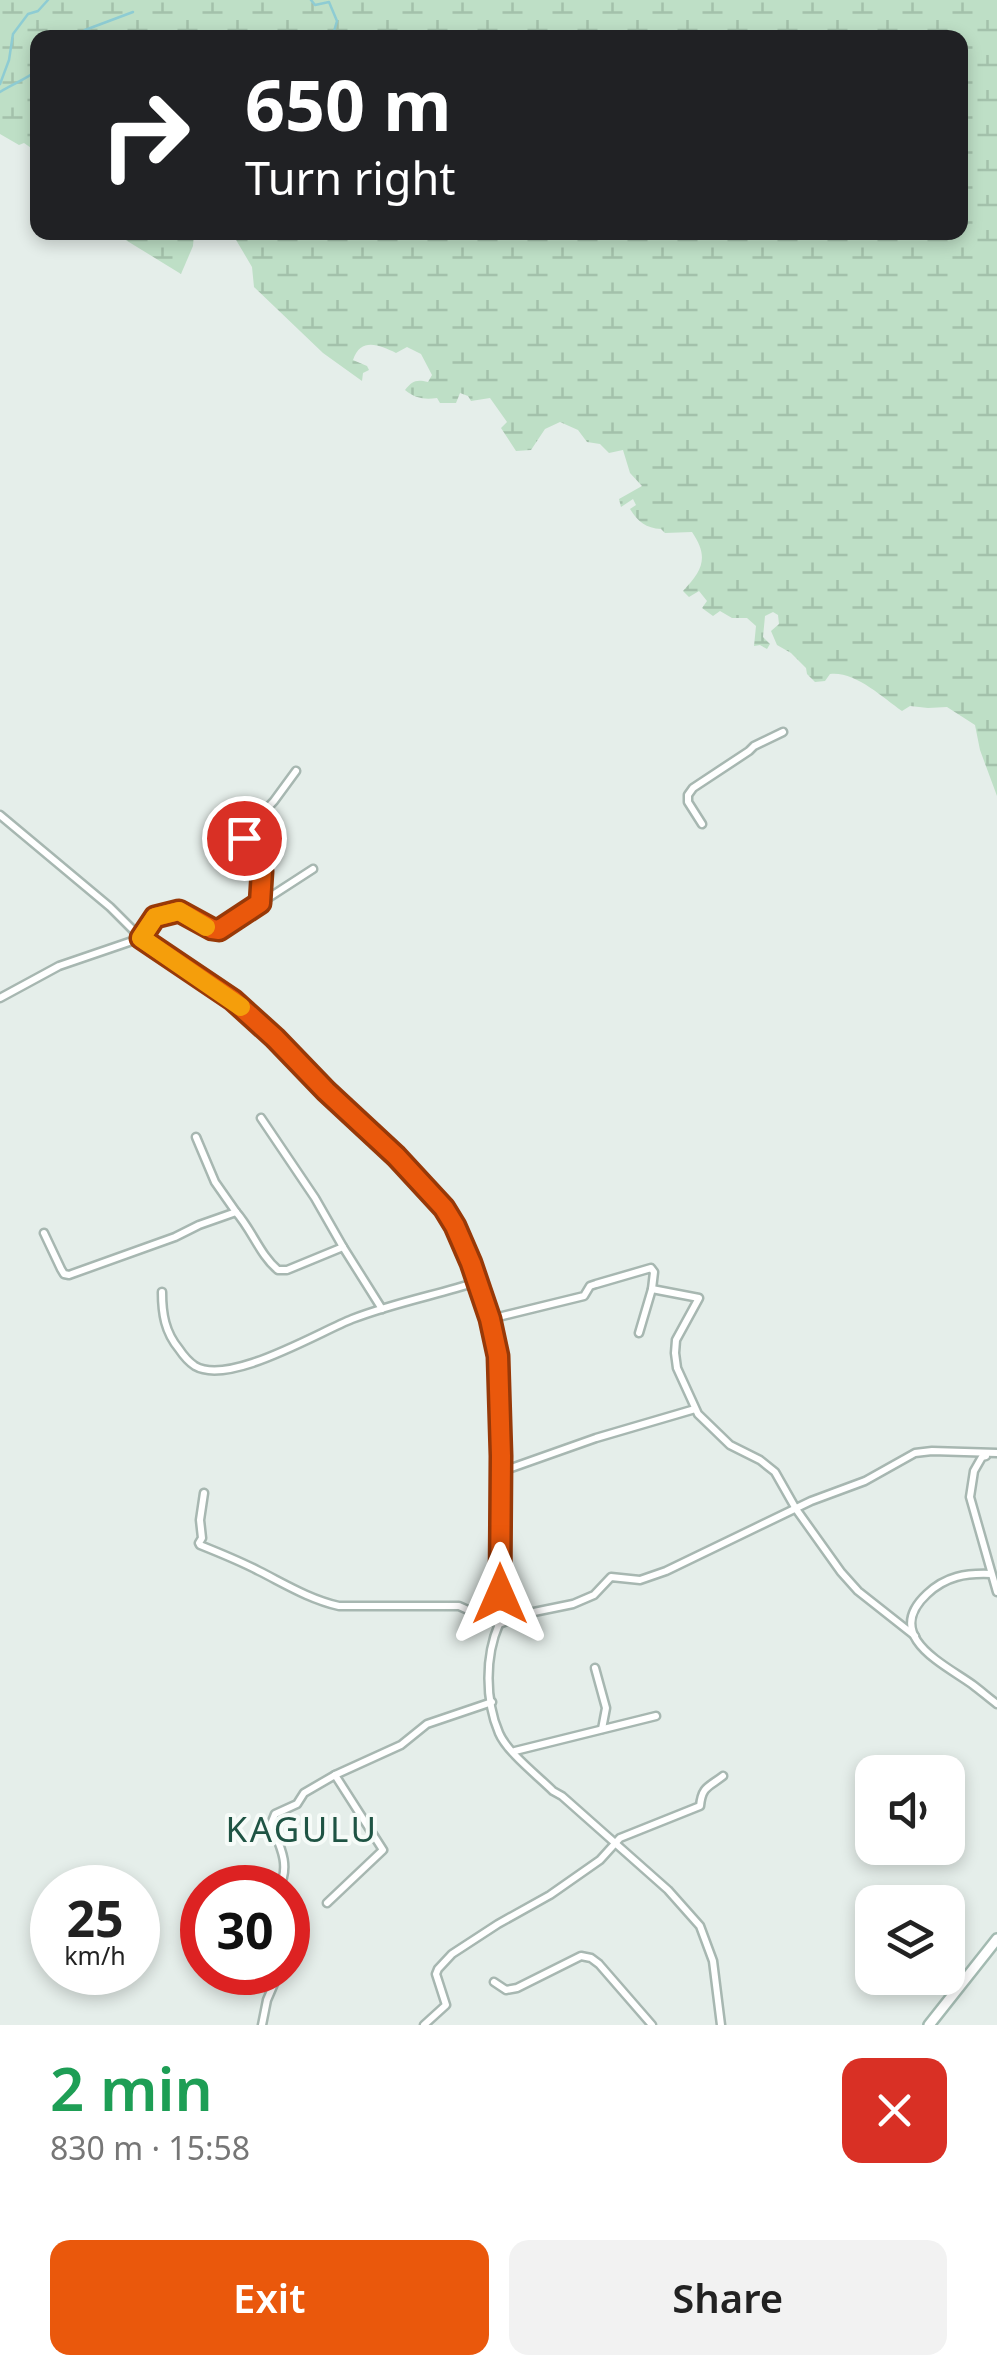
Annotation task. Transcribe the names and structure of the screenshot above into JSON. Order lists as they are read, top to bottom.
{
  "districts": ["KAGULU"],
  "page": {
    "turn": ["650 m", "Turn right"],
    "speed": "25 km/h",
    "limit": "30",
    "heading": ["2 min", "830 m · 15:58"],
    "buttons": ["Exit", "Share"]
  }
}
